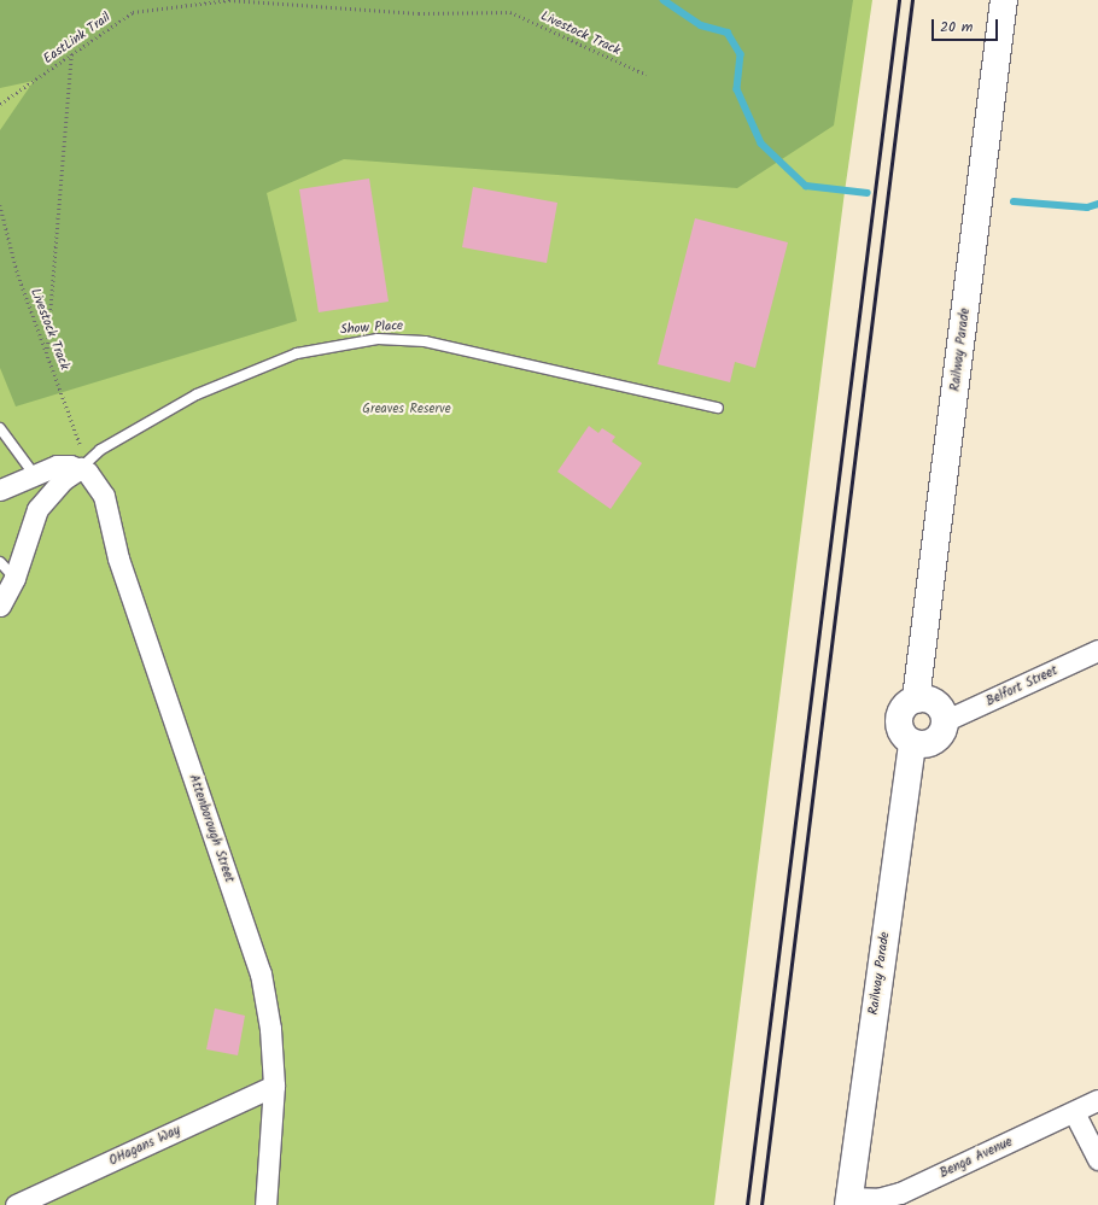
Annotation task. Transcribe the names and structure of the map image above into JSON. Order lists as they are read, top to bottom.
{
  "streets": {
    "main road": ["Railway Parade"],
    "street": [
      "Belfort Street",
      "Attenborough Street",
      "OHagans Way",
      "Benga Avenue"
    ],
    "lane": ["Show Place"],
    "path": ["Livestock Track", "EastLink Trail"]
  },
  "crossings": [
    ["Livestock Track", "EastLink Trail"],
    ["Livestock Track", "Show Place"],
    ["Livestock Track", "Attenborough Street"],
    ["Show Place", "Attenborough Street"],
    ["Railway Parade", "Belfort Street"],
    ["Railway Parade", "Benga Avenue"],
    ["Attenborough Street", "OHagans Way"]
  ],
  "parks": ["Greaves Reserve"],
  "scale_bar": "20 m"
}
